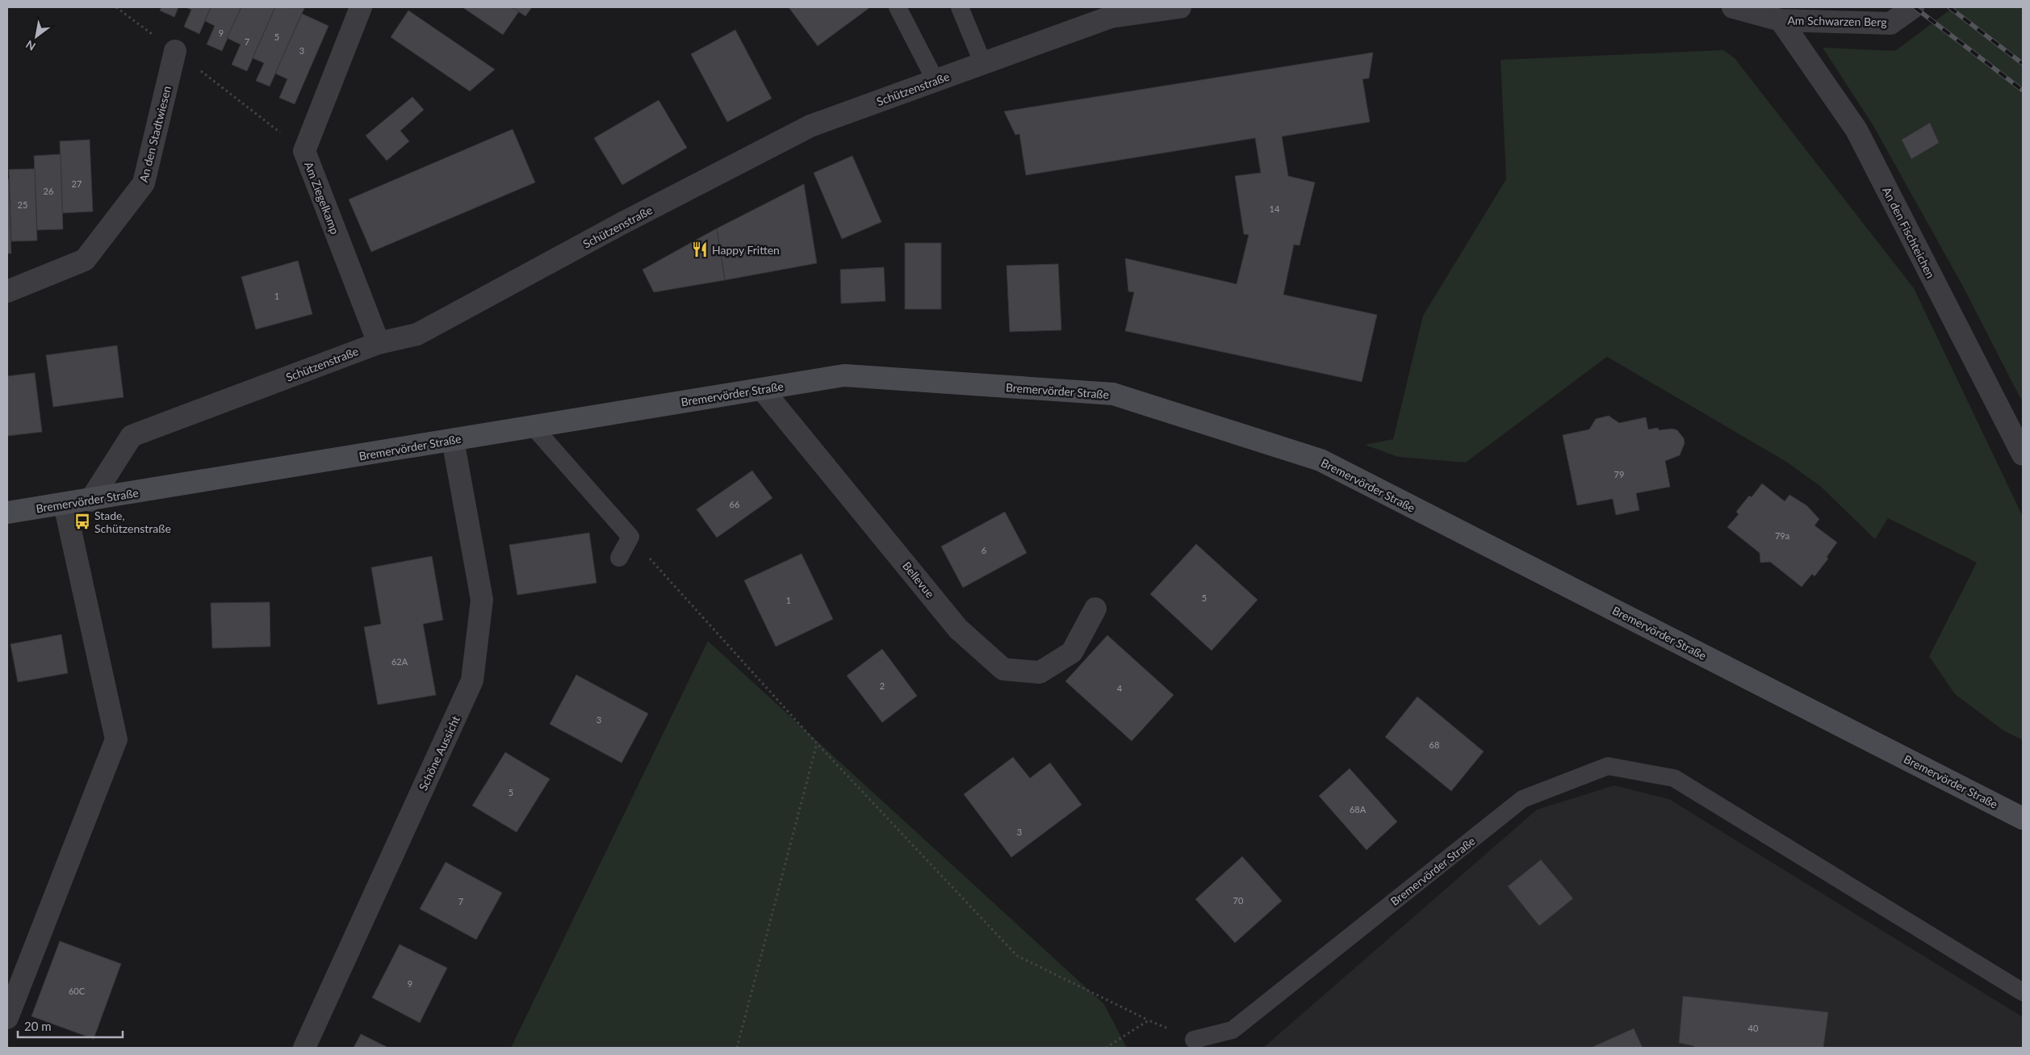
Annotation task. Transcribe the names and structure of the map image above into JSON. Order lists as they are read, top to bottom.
{
  "streets": {
    "main road": ["Bremervörder Straße"],
    "street": [
      "Am Schwarzen Berg",
      "Schützenstraße",
      "An den Stadtwiesen",
      "Am Ziegelkamp",
      "An den Fischteichen",
      "Bellevue",
      "Schöne Aussicht"
    ]
  },
  "crossings": [
    ["Am Schwarzen Berg", "An den Fischteichen"],
    ["Schützenstraße", "Am Ziegelkamp"],
    ["Schützenstraße", "Bremervörder Straße"],
    ["Bremervörder Straße", "Bellevue"],
    ["Bremervörder Straße", "Schöne Aussicht"]
  ],
  "places": {
    "restaurant": ["Happy Fritten"],
    "bus stop": ["Stade, Schützenstraße"]
  },
  "house_numbers": [
    "9",
    "5",
    "7",
    "3",
    "27",
    "26",
    "25",
    "14",
    "1",
    "79",
    "66",
    "79a",
    "6",
    "5",
    "1",
    "62A",
    "2",
    "4",
    "3",
    "68",
    "5",
    "68A",
    "3",
    "70",
    "7",
    "9",
    "60C",
    "40"
  ],
  "scale_bar": "20 m",
  "north": "bottom left"
}
